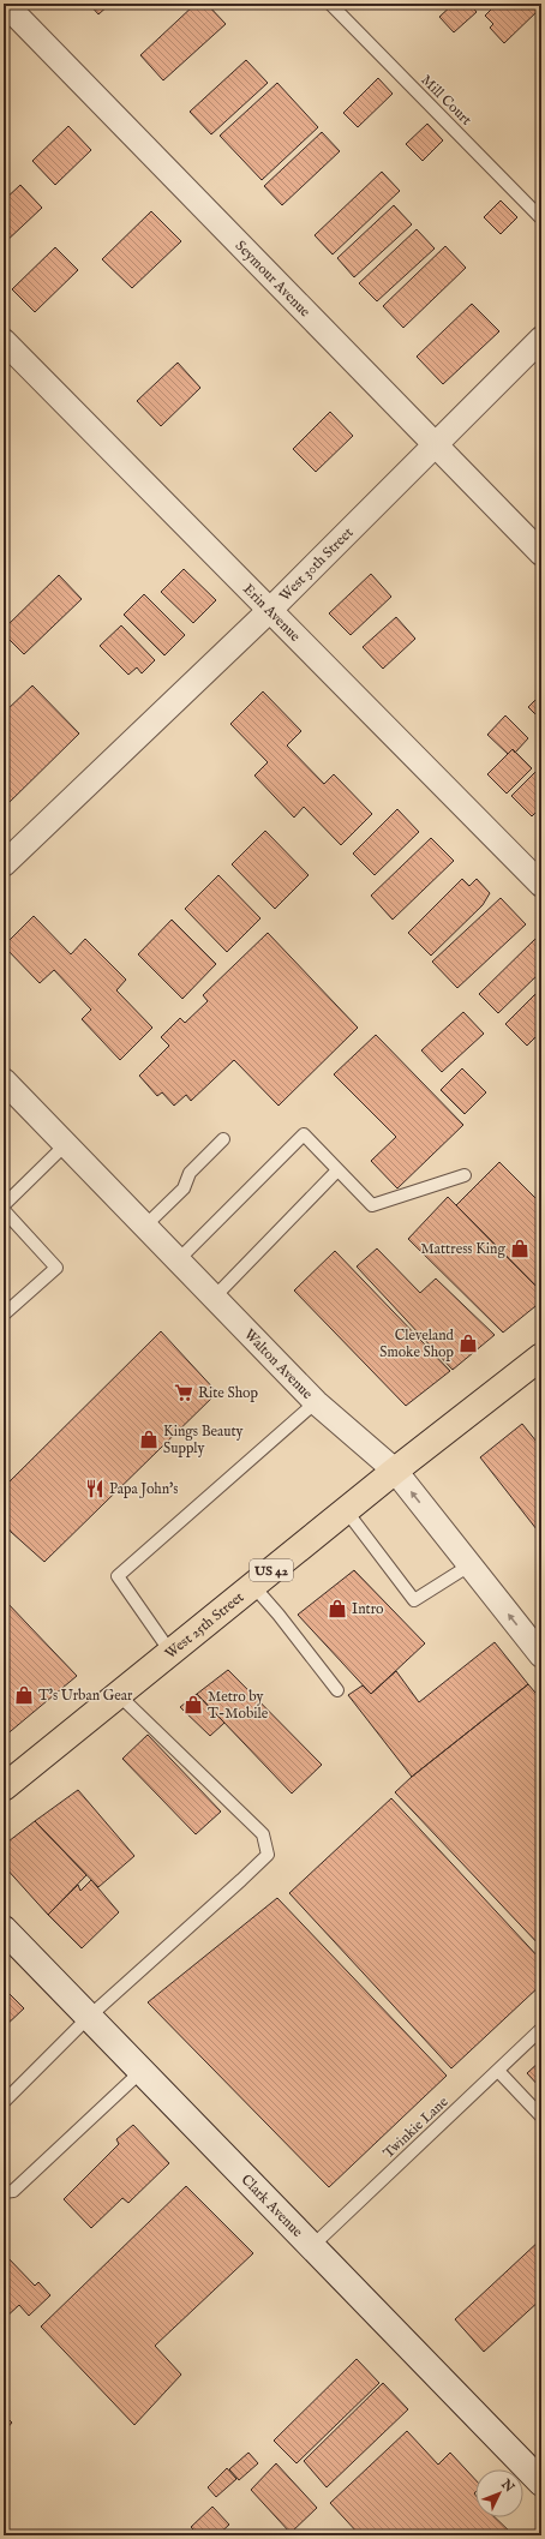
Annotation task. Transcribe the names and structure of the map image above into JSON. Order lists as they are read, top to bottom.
{
  "streets": {
    "main road": ["US 42", "West 25th Street"],
    "street": [
      "Seymour Avenue",
      "West 30th Street",
      "Erin Avenue",
      "Walton Avenue",
      "Clark Avenue"
    ],
    "lane": ["Mill Court", "Twinkie Lane"]
  },
  "crossings": [
    ["Seymour Avenue", "West 30th Street"],
    ["West 30th Street", "Erin Avenue"],
    ["Walton Avenue", "West 25th Street"],
    ["Twinkie Lane", "Clark Avenue"]
  ],
  "places": {
    "shop": [
      "Mattress King",
      "Cleveland Smoke Shop",
      "Kings Beauty Supply",
      "Intro",
      "T's Urban Gear",
      "Metro by T-Mobile"
    ],
    "supermarket": ["Rite Shop"],
    "restaurant": ["Papa John's"]
  },
  "north": "top right"
}
